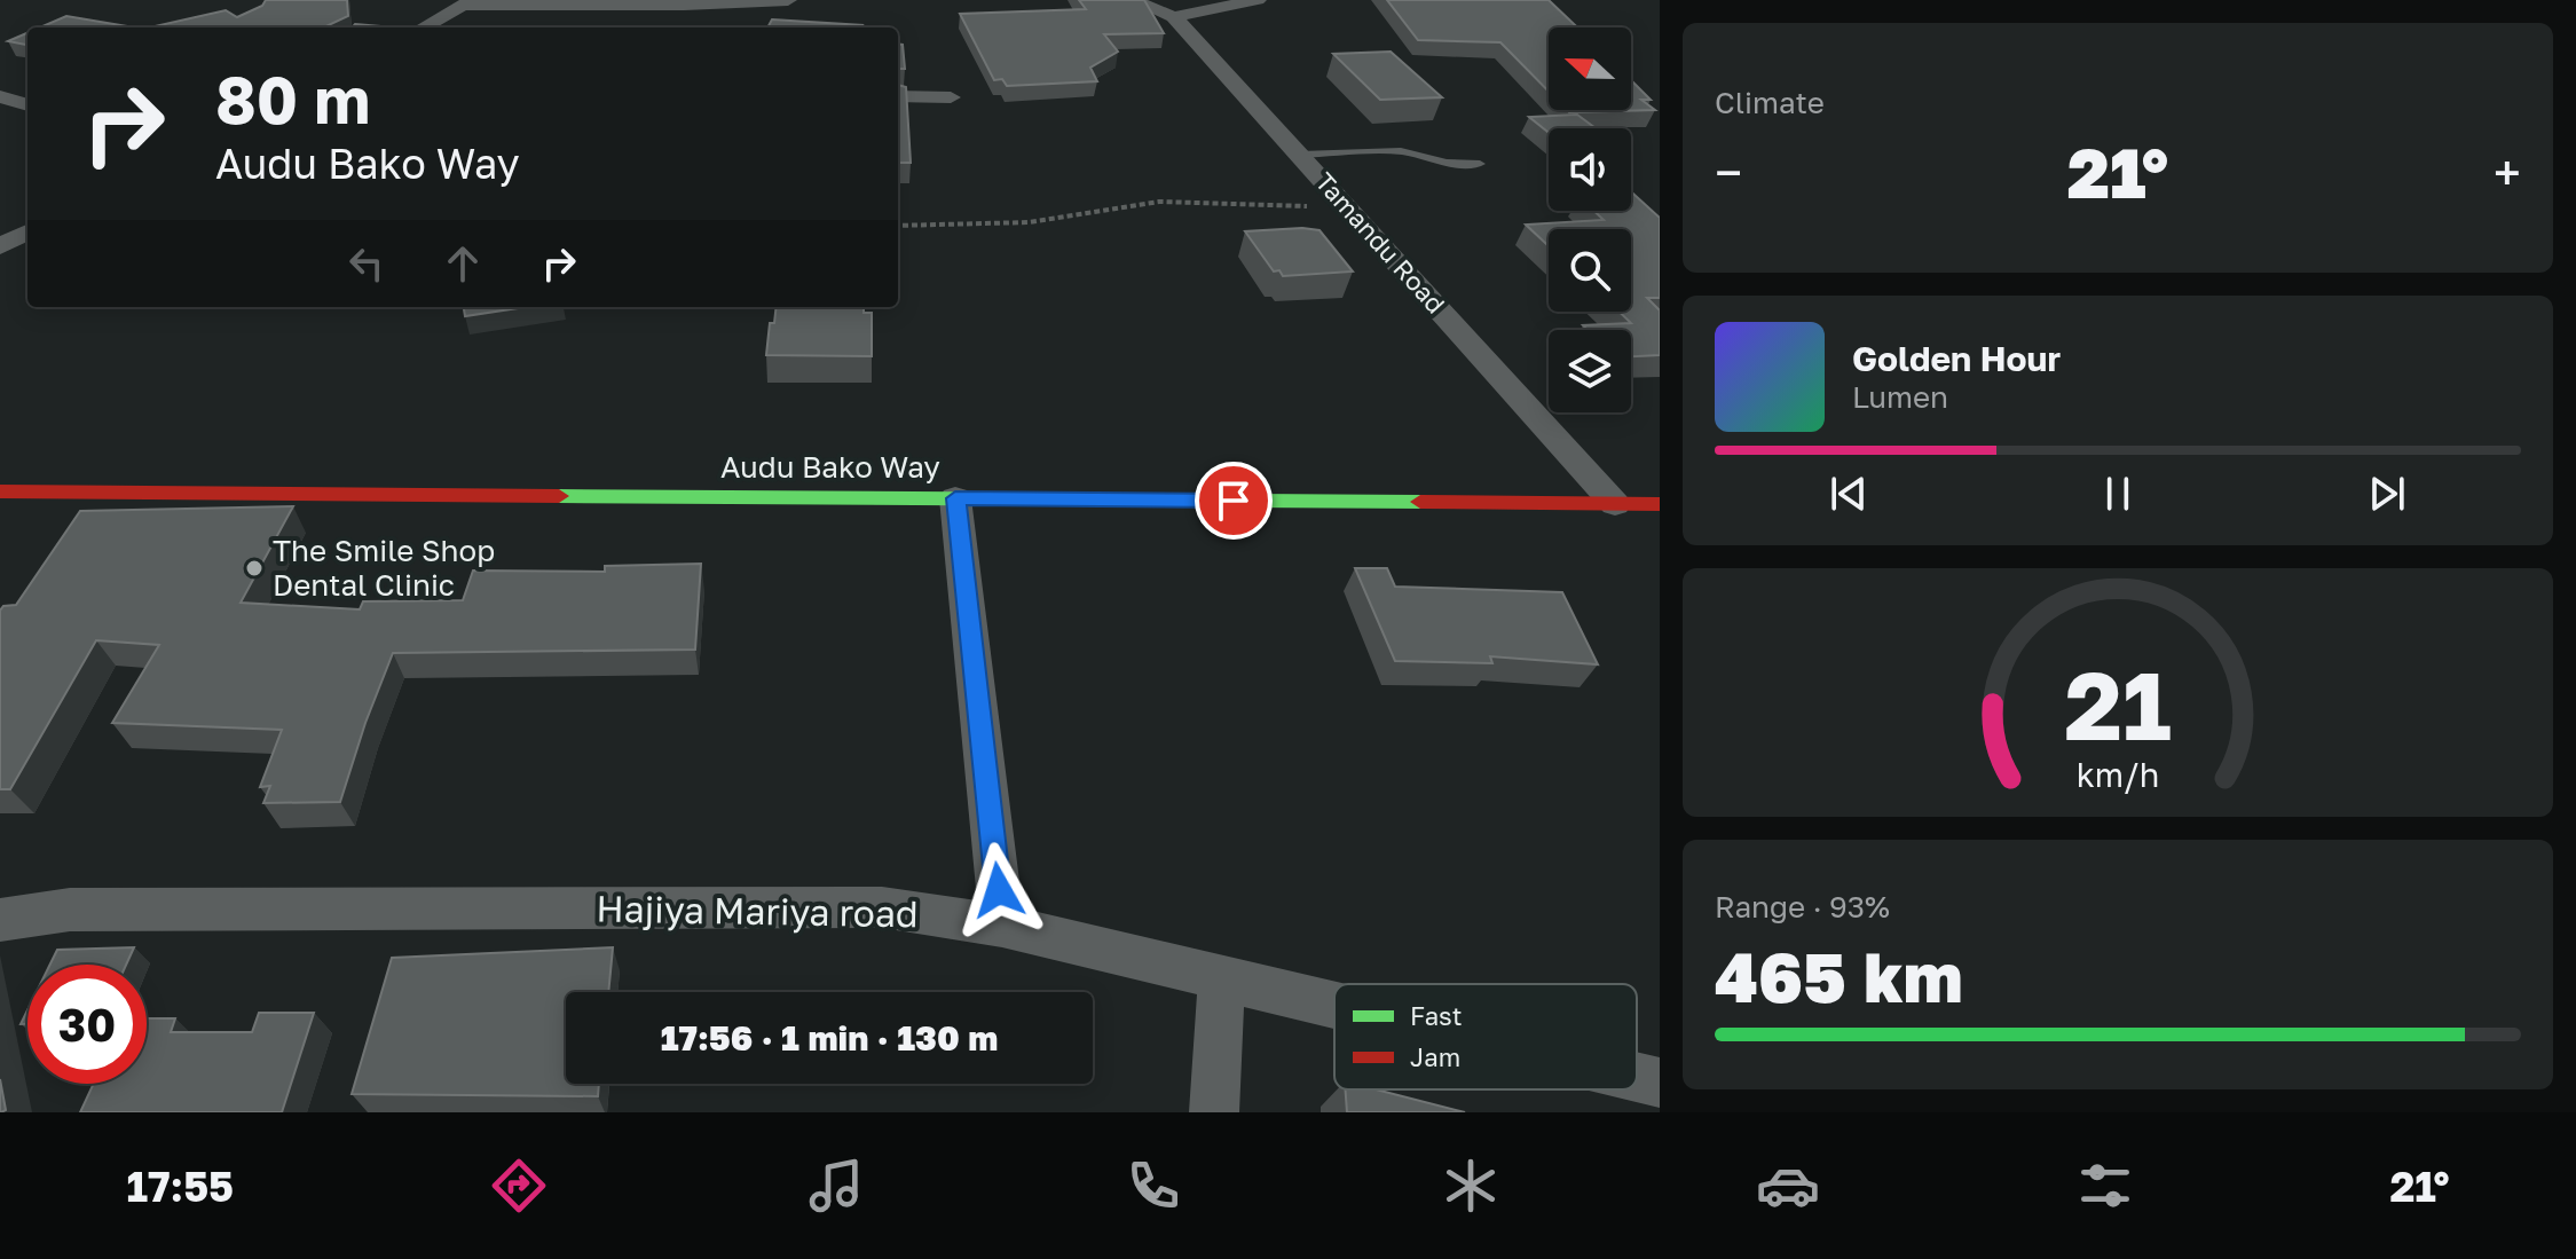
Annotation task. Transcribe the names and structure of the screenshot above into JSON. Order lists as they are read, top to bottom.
{
  "streets": {
    "main road": ["Audu Bako Way"],
    "street": ["Tamandu Road", "Hajiya Mariya road"]
  },
  "crossings": [
    ["Tamandu Road", "Audu Bako Way"]
  ],
  "places": ["The Smile Shop Dental Clinic"],
  "legend": ["Fast", "Jam"],
  "north": "left",
  "page": {
    "tile": [
      "Climate",
      ["Range · 93%", "465 km"]
    ],
    "turn": ["80 m", "Audu Bako Way"],
    "heat": ["−", "21°", "+"],
    "song": ["Golden Hour", "Lumen"],
    "limit": "30",
    "trip": "17:56 · 1 min · 130 m",
    "tabs": ["17:55", "21°"],
    "gauge": ["21", "km/h"]
  }
}
